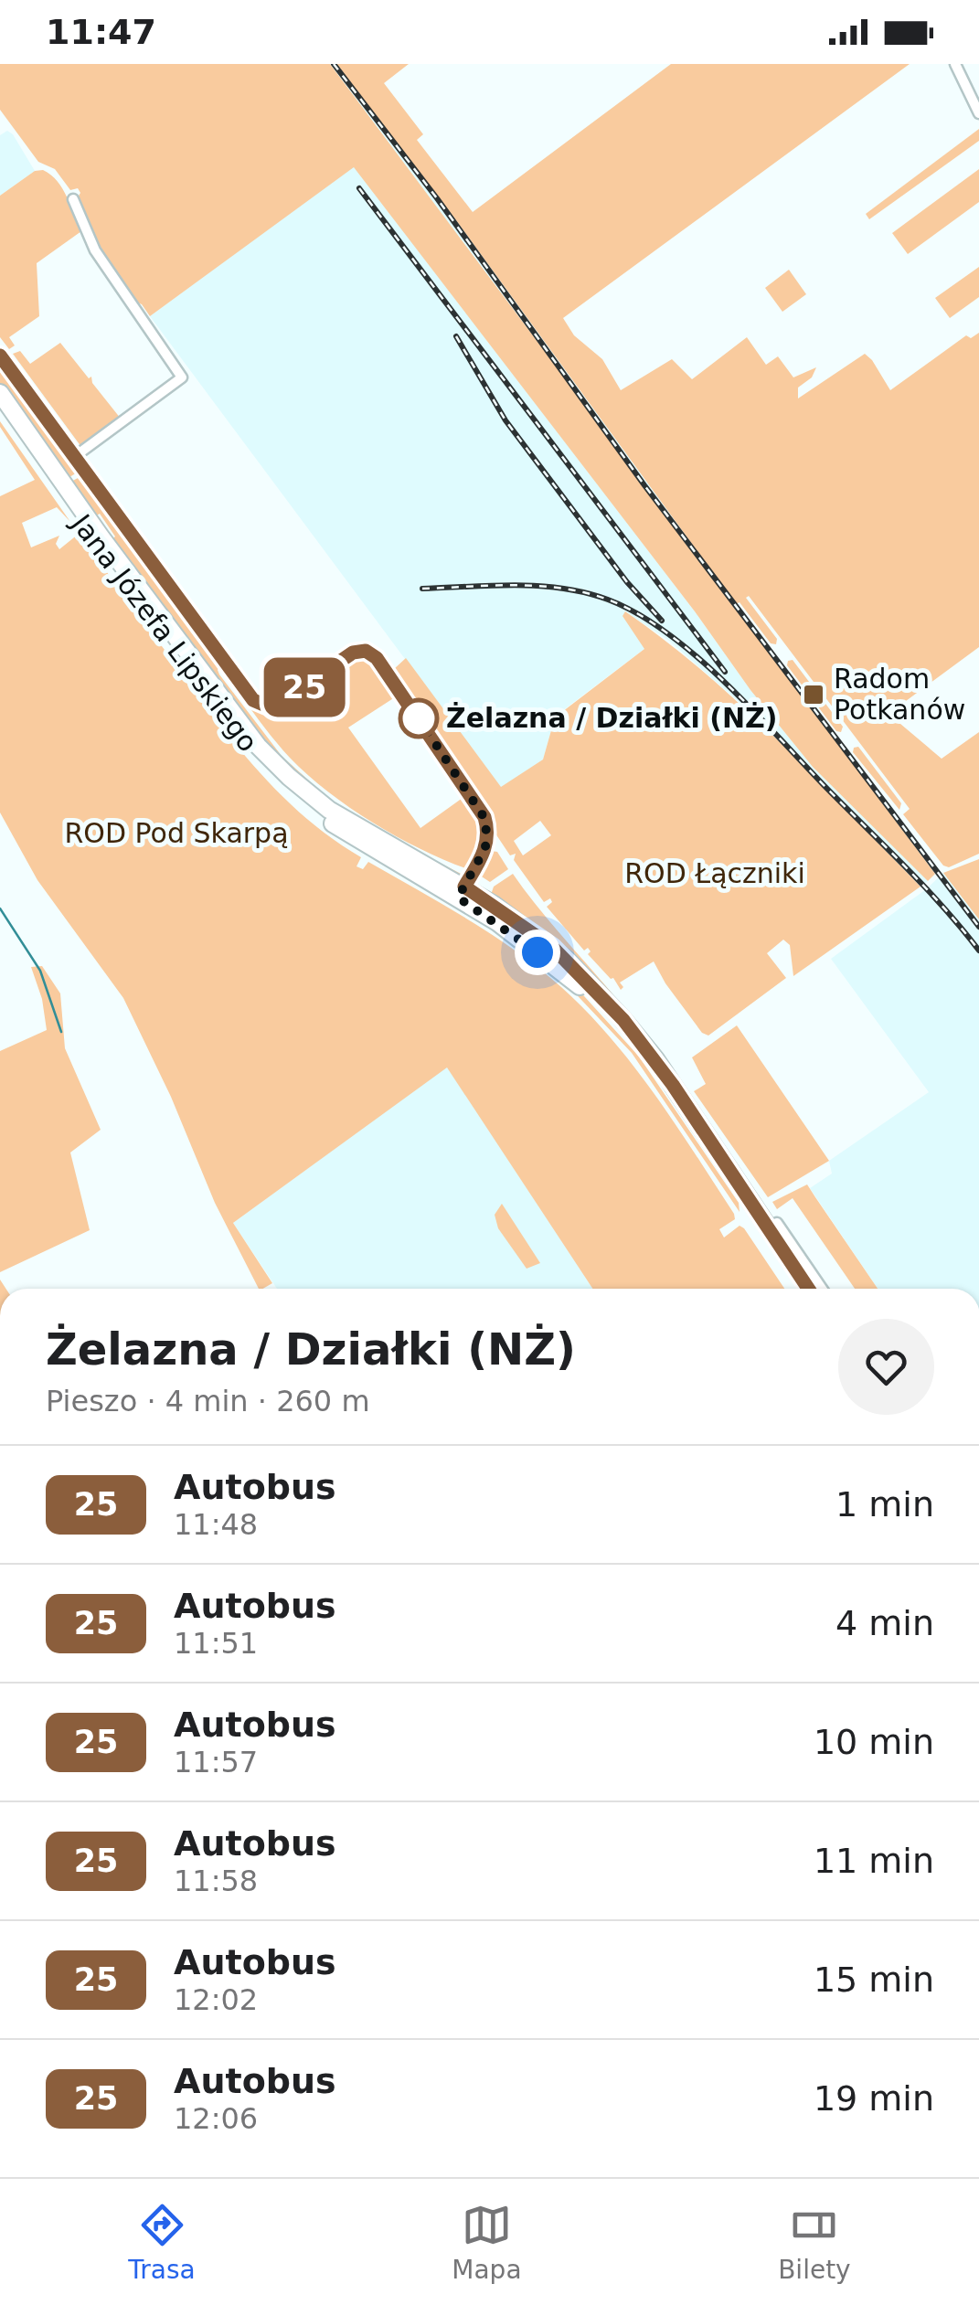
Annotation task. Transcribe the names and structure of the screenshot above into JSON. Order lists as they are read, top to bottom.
{
  "streets": {
    "main road": ["Jana Józefa Lipskiego"]
  },
  "parks": ["ROD Pod Skarpą", "ROD Łączniki"],
  "places": {
    "transit": ["Radom Potkanów"],
    "other": ["Żelazna / Działki (NŻ)"]
  },
  "lines": ["bus line 25"],
  "page": {
    "status": "11:47",
    "on_map": "25",
    "heading": ["Żelazna / Działki (NŻ)", "Pieszo · 4 min · 260 m"],
    "list": [
      {
        "mark": "25",
        "name": "Autobus",
        "note": "11:48",
        "value": "1 min"
      },
      {
        "mark": "25",
        "name": "Autobus",
        "note": "11:51",
        "value": "4 min"
      },
      {
        "mark": "25",
        "name": "Autobus",
        "note": "11:57",
        "value": "10 min"
      },
      {
        "mark": "25",
        "name": "Autobus",
        "note": "11:58",
        "value": "11 min"
      },
      {
        "mark": "25",
        "name": "Autobus",
        "note": "12:02",
        "value": "15 min"
      },
      {
        "mark": "25",
        "name": "Autobus",
        "note": "12:06",
        "value": "19 min"
      }
    ],
    "tabs": ["Trasa", "Mapa", "Bilety"]
  }
}
